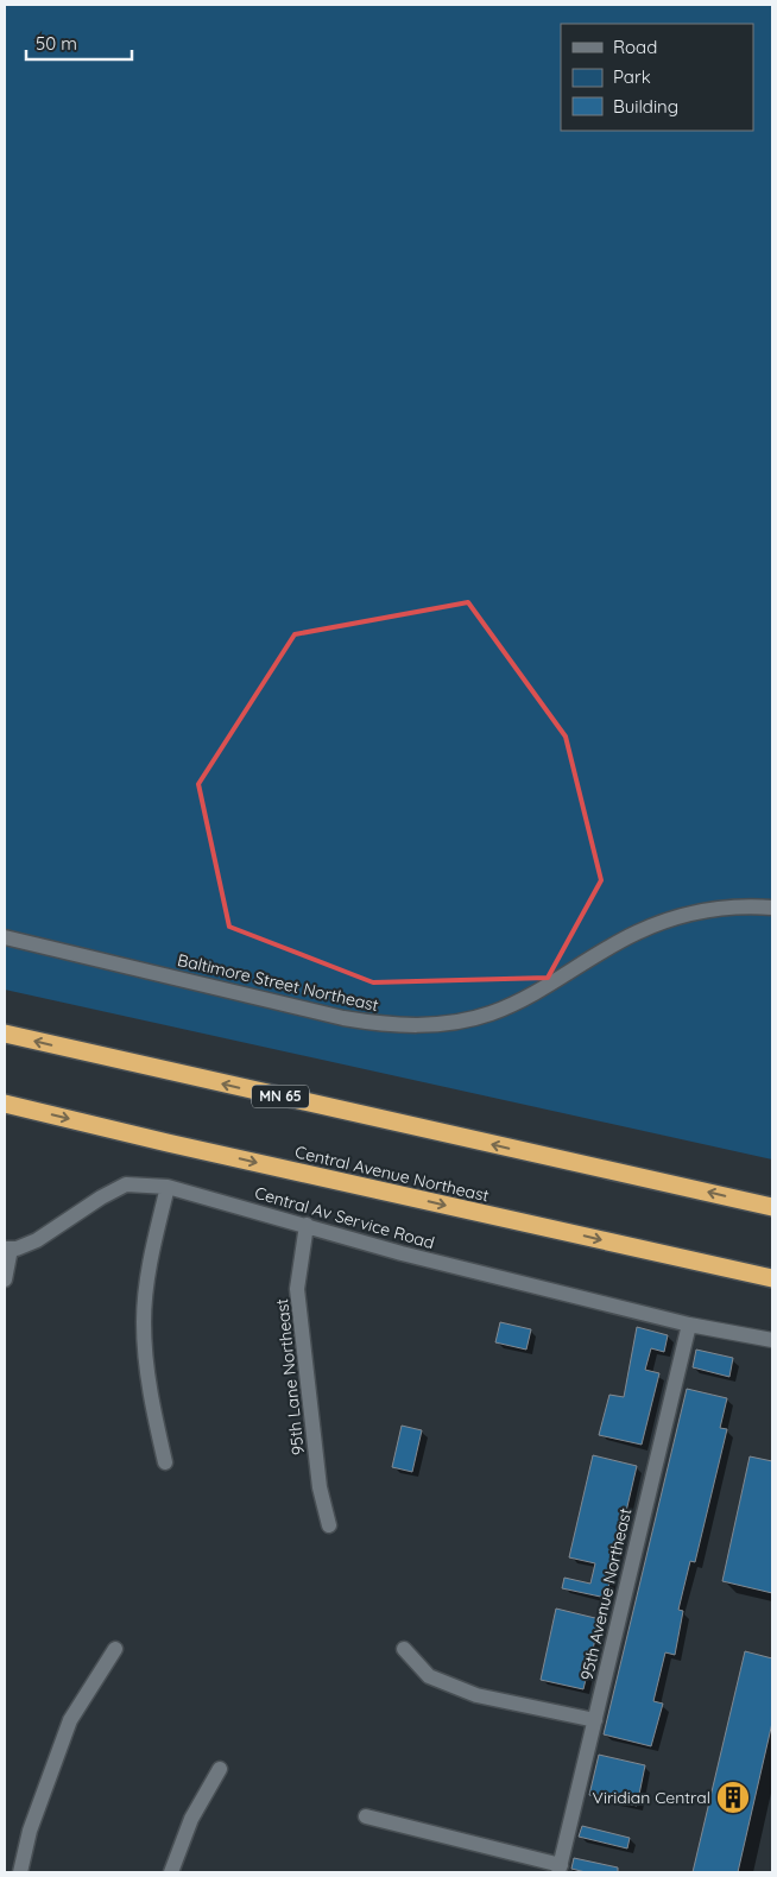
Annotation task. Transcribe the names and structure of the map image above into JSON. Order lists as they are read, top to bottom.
{
  "streets": {
    "highway": ["MN 65", "Central Avenue Northeast"],
    "street": [
      "Baltimore Street Northeast",
      "Central Av Service Road",
      "95th Lane Northeast",
      "95th Avenue Northeast"
    ]
  },
  "crossings": [
    ["Central Av Service Road", "95th Lane Northeast"],
    ["Central Av Service Road", "95th Avenue Northeast"]
  ],
  "places": {
    "building": ["Viridian Central"]
  },
  "legend": ["Road", "Park", "Building"],
  "scale_bar": "50 m"
}
